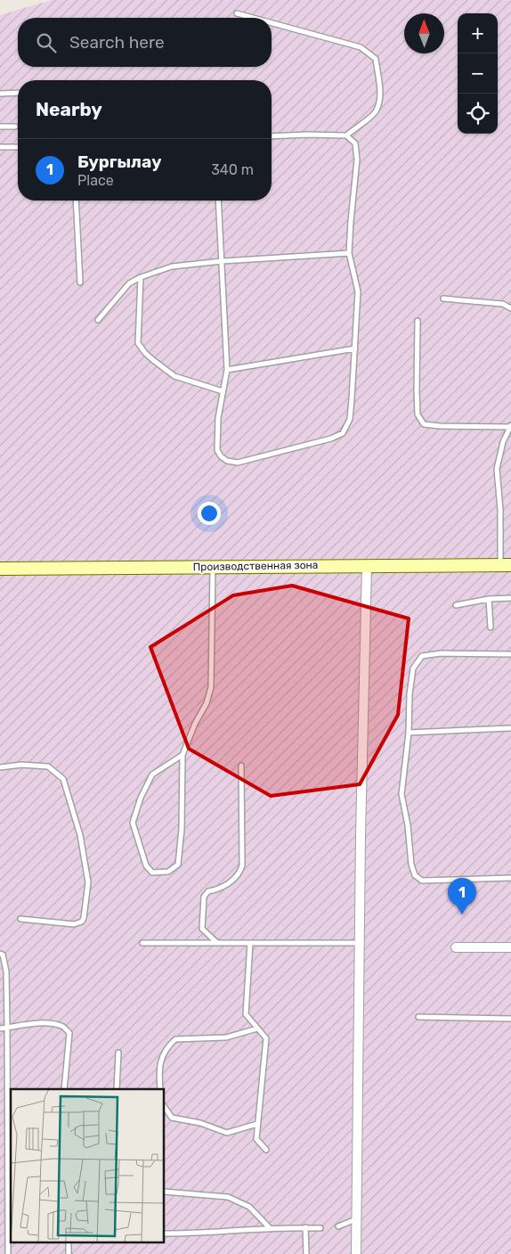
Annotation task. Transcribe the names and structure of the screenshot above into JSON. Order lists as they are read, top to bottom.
{
  "streets": {
    "main road": ["Производственная зона"]
  },
  "north": "top",
  "page": {
    "map_buttons": ["+", "−"],
    "search": "Search here",
    "heading": "Nearby",
    "list": [
      {
        "mark": "1",
        "name": "Бургылау",
        "note": "Place",
        "value": "340 m"
      }
    ],
    "pins": "1"
  }
}
